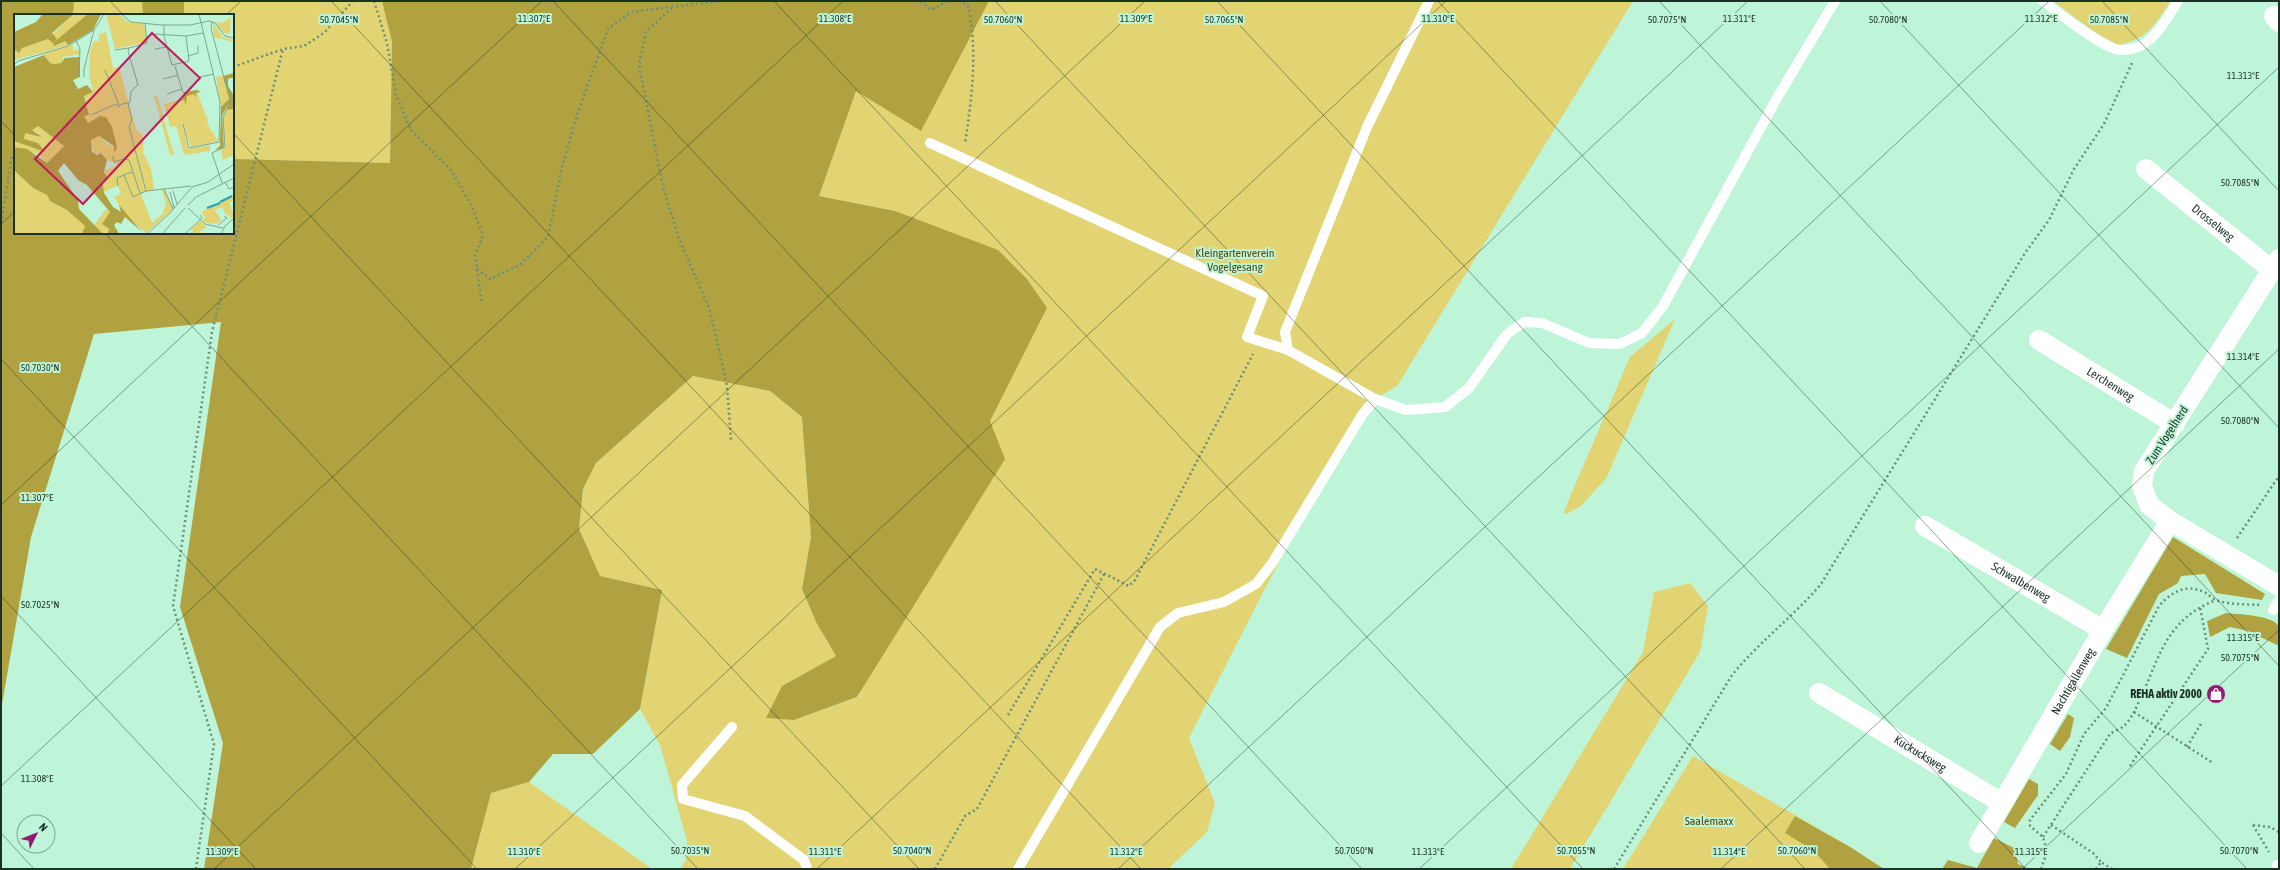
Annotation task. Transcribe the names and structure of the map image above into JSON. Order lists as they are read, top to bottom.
{
  "streets": {
    "street": [
      "Drosselweg",
      "Lerchenweg",
      "Zum Vogelherd",
      "Schwalbenweg",
      "Nachtigallenweg",
      "Kuckucksweg"
    ]
  },
  "crossings": [
    ["Drosselweg", "Zum Vogelherd"],
    ["Lerchenweg", "Zum Vogelherd"],
    ["Zum Vogelherd", "Nachtigallenweg"],
    ["Schwalbenweg", "Nachtigallenweg"],
    ["Nachtigallenweg", "Kuckucksweg"]
  ],
  "parks": ["Kleingartenverein Vogelgesang", "Saalemaxx"],
  "places": {
    "shop": ["REHA aktiv 2000"]
  },
  "north": "top right",
  "coordinates": [
    "11.307°E",
    "11.308°E",
    "11.309°E",
    "11.310°E",
    "11.311°E",
    "11.312°E",
    "50.7045°N",
    "50.7060°N",
    "50.7065°N",
    "50.7075°N",
    "50.7080°N",
    "50.7085°N",
    "11.313°E",
    "11.314°E",
    "50.7030°N",
    "50.7025°N",
    "11.315°E",
    "50.7035°N",
    "50.7040°N",
    "50.7050°N",
    "50.7055°N",
    "50.7070°N"
  ]
}
